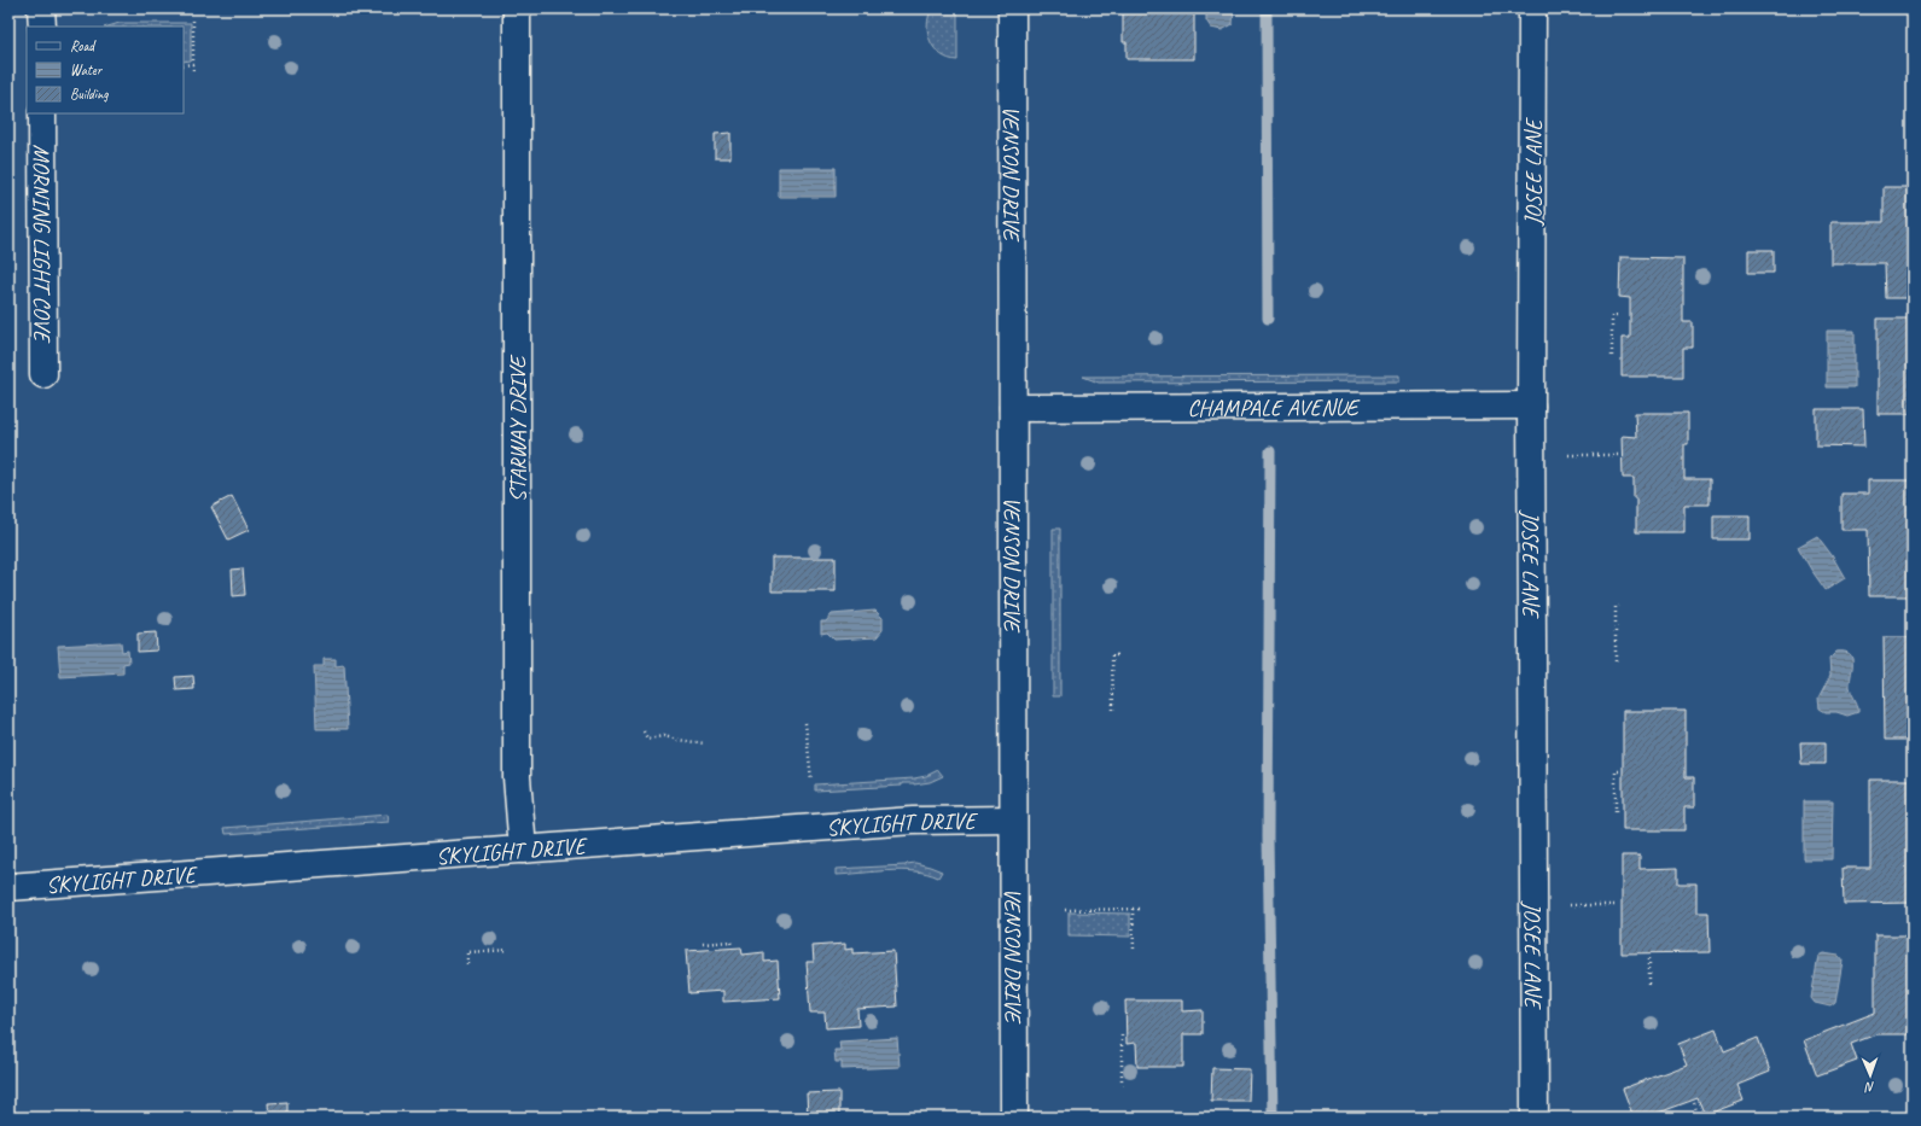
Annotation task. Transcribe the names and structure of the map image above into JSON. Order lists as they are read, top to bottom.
{
  "streets": {
    "street": [
      "VENSON DRIVE",
      "JOSEE LANE",
      "MORNING LIGHT COVE",
      "CHAMPALE AVENUE",
      "STARWAY DRIVE",
      "SKYLIGHT DRIVE"
    ]
  },
  "crossings": [
    ["VENSON DRIVE", "CHAMPALE AVENUE"],
    ["VENSON DRIVE", "SKYLIGHT DRIVE"],
    ["JOSEE LANE", "CHAMPALE AVENUE"],
    ["STARWAY DRIVE", "SKYLIGHT DRIVE"]
  ],
  "legend": ["Road", "Water", "Building"],
  "north": "bottom"
}
